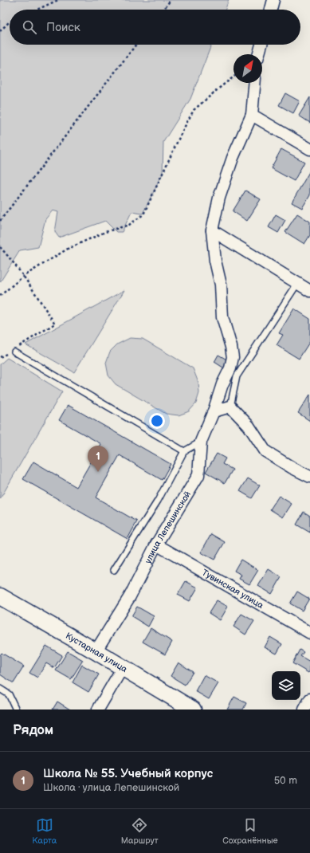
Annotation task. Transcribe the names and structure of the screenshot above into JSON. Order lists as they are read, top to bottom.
{
  "streets": {
    "street": ["улица Лепешинской", "Тувинская улица", "Кустарная улица"]
  },
  "crossings": [
    ["улица Лепешинской", "Тувинская улица"],
    ["улица Лепешинской", "Кустарная улица"]
  ],
  "north": "top right",
  "page": {
    "search": "Поиск",
    "pins": "1",
    "heading": "Рядом",
    "list": [
      {
        "mark": "1",
        "name": "Школа № 55. Учебный корпус",
        "note": "Школа · улица Лепешинской",
        "value": "50 m"
      }
    ],
    "nav": ["Карта", "Маршрут", "Сохранённые"]
  }
}
